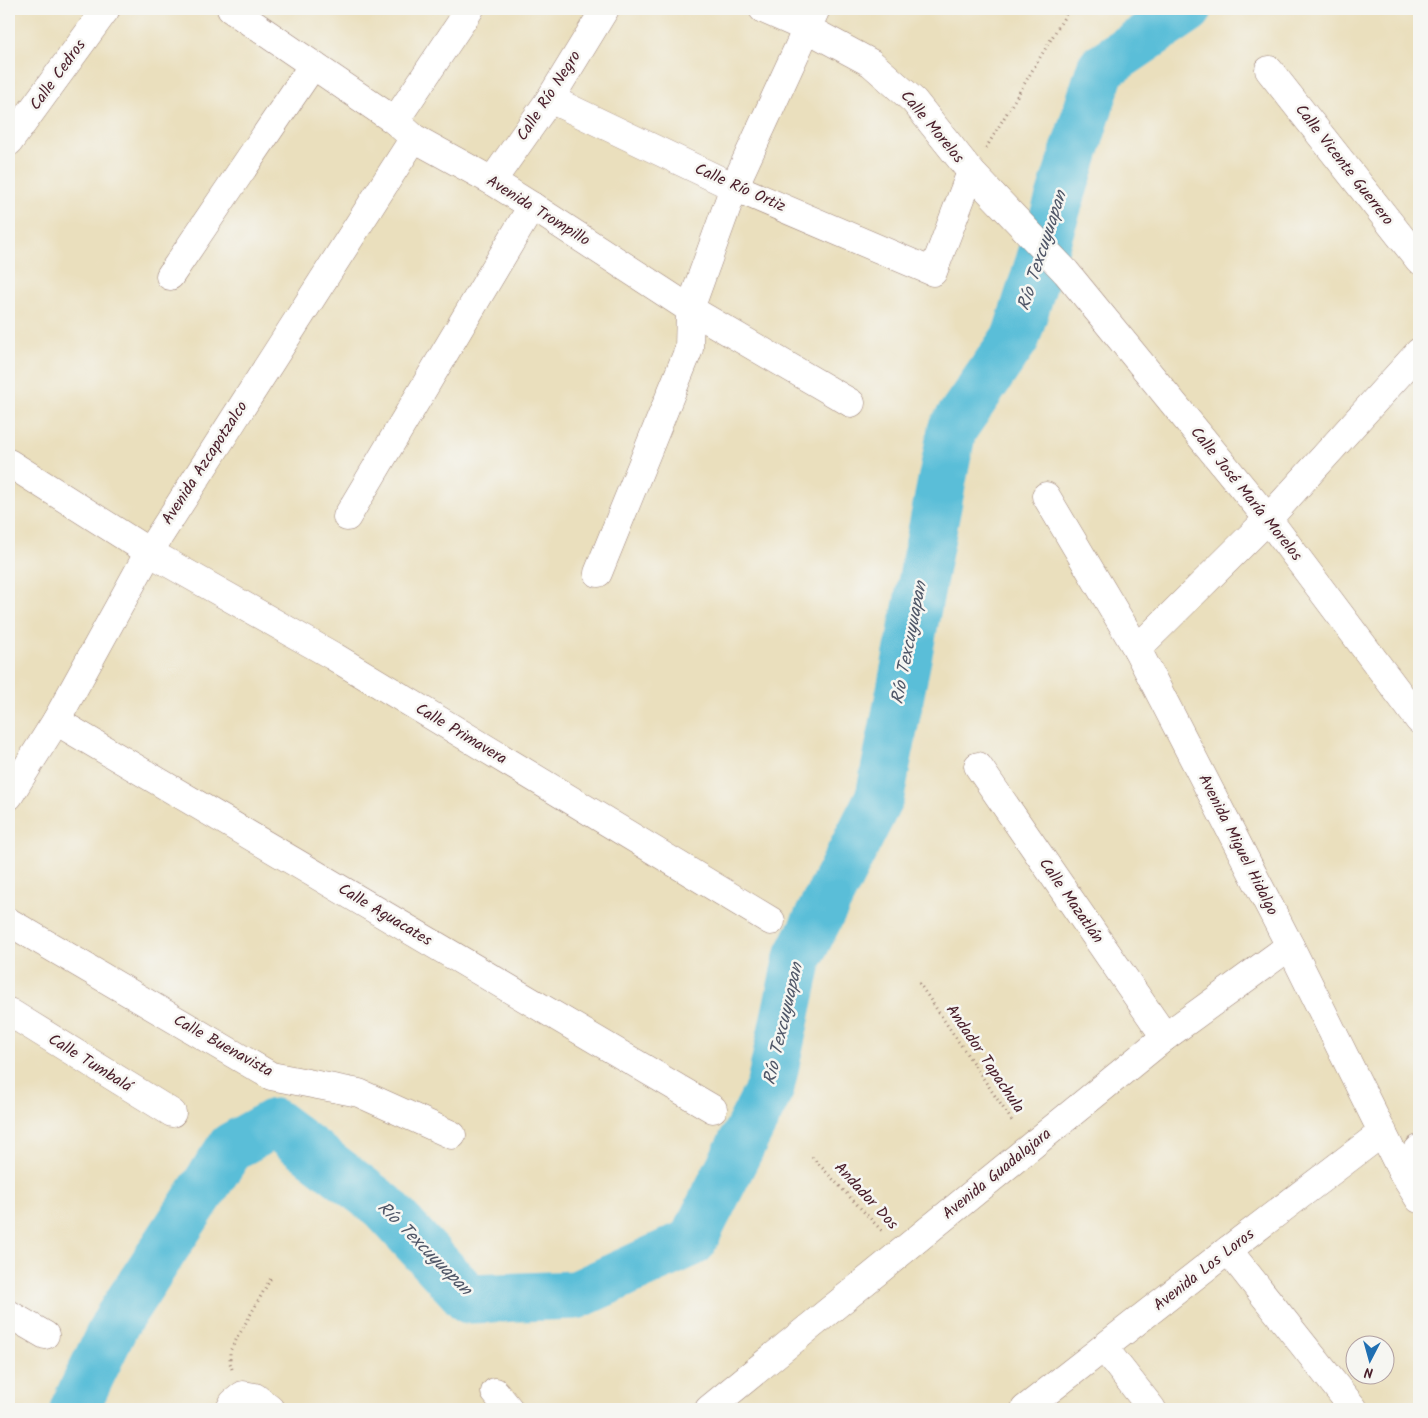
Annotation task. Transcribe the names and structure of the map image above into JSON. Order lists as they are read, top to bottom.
{
  "streets": {
    "street": [
      "Calle Cedros",
      "Calle Río Negro",
      "Calle Morelos",
      "Calle Vicente Guerrero",
      "Calle Río Ortiz",
      "Avenida Trompillo",
      "Avenida Azcapotzalco",
      "Calle José María Morelos",
      "Calle Primavera",
      "Avenida Miguel Hidalgo",
      "Calle Mazatlán",
      "Calle Aguacates",
      "Calle Buenavista",
      "Calle Tumbalá",
      "Avenida Guadalajara",
      "Avenida Los Loros"
    ],
    "path": ["Andador Tapachula", "Andador Dos"]
  },
  "crossings": [
    ["Calle Río Negro", "Calle Río Ortiz"],
    ["Calle Río Negro", "Avenida Trompillo"],
    ["Calle Morelos", "Calle Río Ortiz"],
    ["Calle Morelos", "Calle José María Morelos"],
    ["Avenida Trompillo", "Avenida Azcapotzalco"],
    ["Avenida Azcapotzalco", "Calle Primavera"],
    ["Avenida Azcapotzalco", "Calle Aguacates"],
    ["Avenida Miguel Hidalgo", "Avenida Guadalajara"],
    ["Avenida Miguel Hidalgo", "Avenida Los Loros"],
    ["Calle Mazatlán", "Avenida Guadalajara"],
    ["Andador Tapachula", "Avenida Guadalajara"],
    ["Avenida Guadalajara", "Andador Dos"]
  ],
  "water": ["Río Texcuyuapan"],
  "north": "bottom"
}
